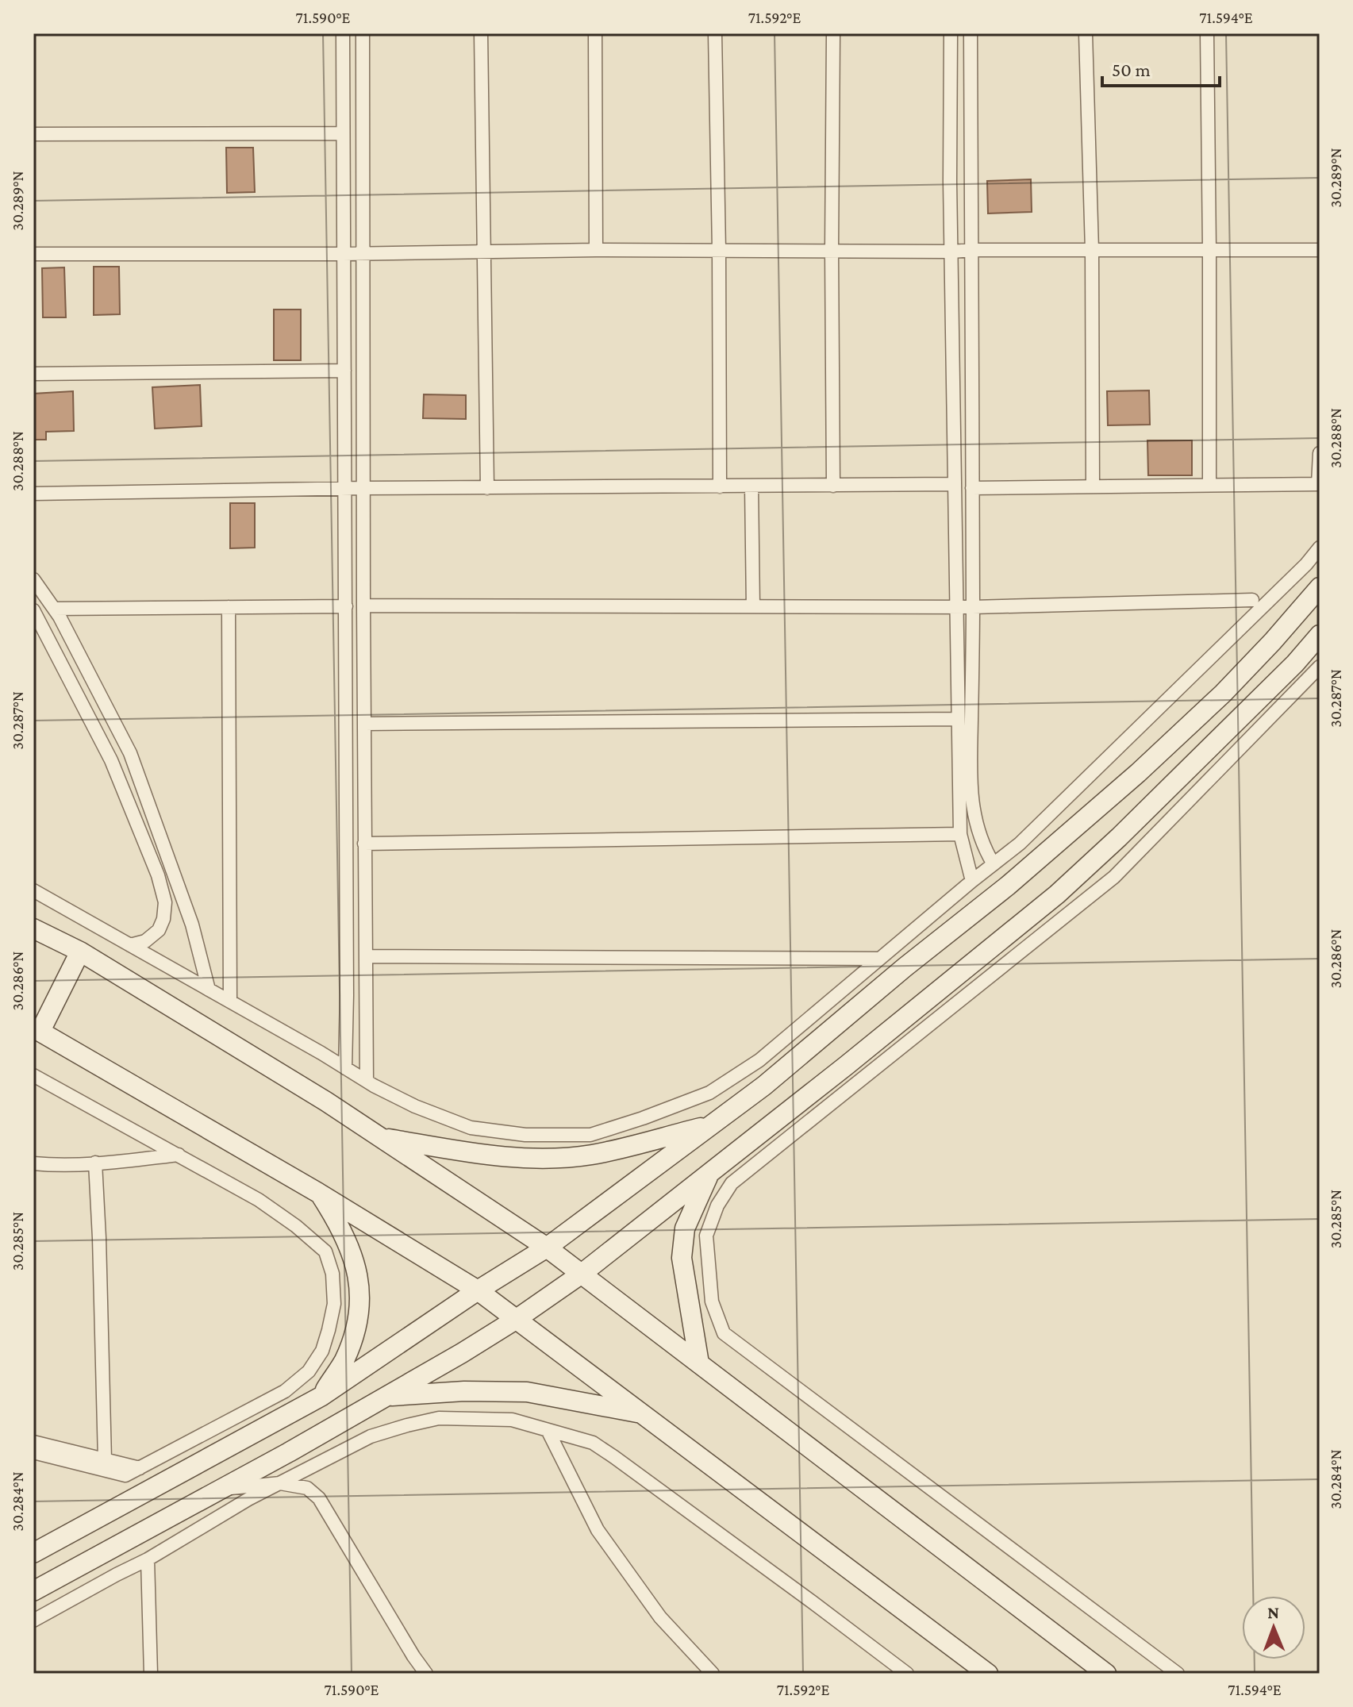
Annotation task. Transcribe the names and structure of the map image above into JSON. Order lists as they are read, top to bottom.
{
  "scale_bar": "50 m",
  "north": "top",
  "coordinates": [
    "71.590°E",
    "71.592°E",
    "71.594°E",
    "30.289°N",
    "30.288°N",
    "30.287°N",
    "30.286°N",
    "30.285°N",
    "30.284°N"
  ]
}
